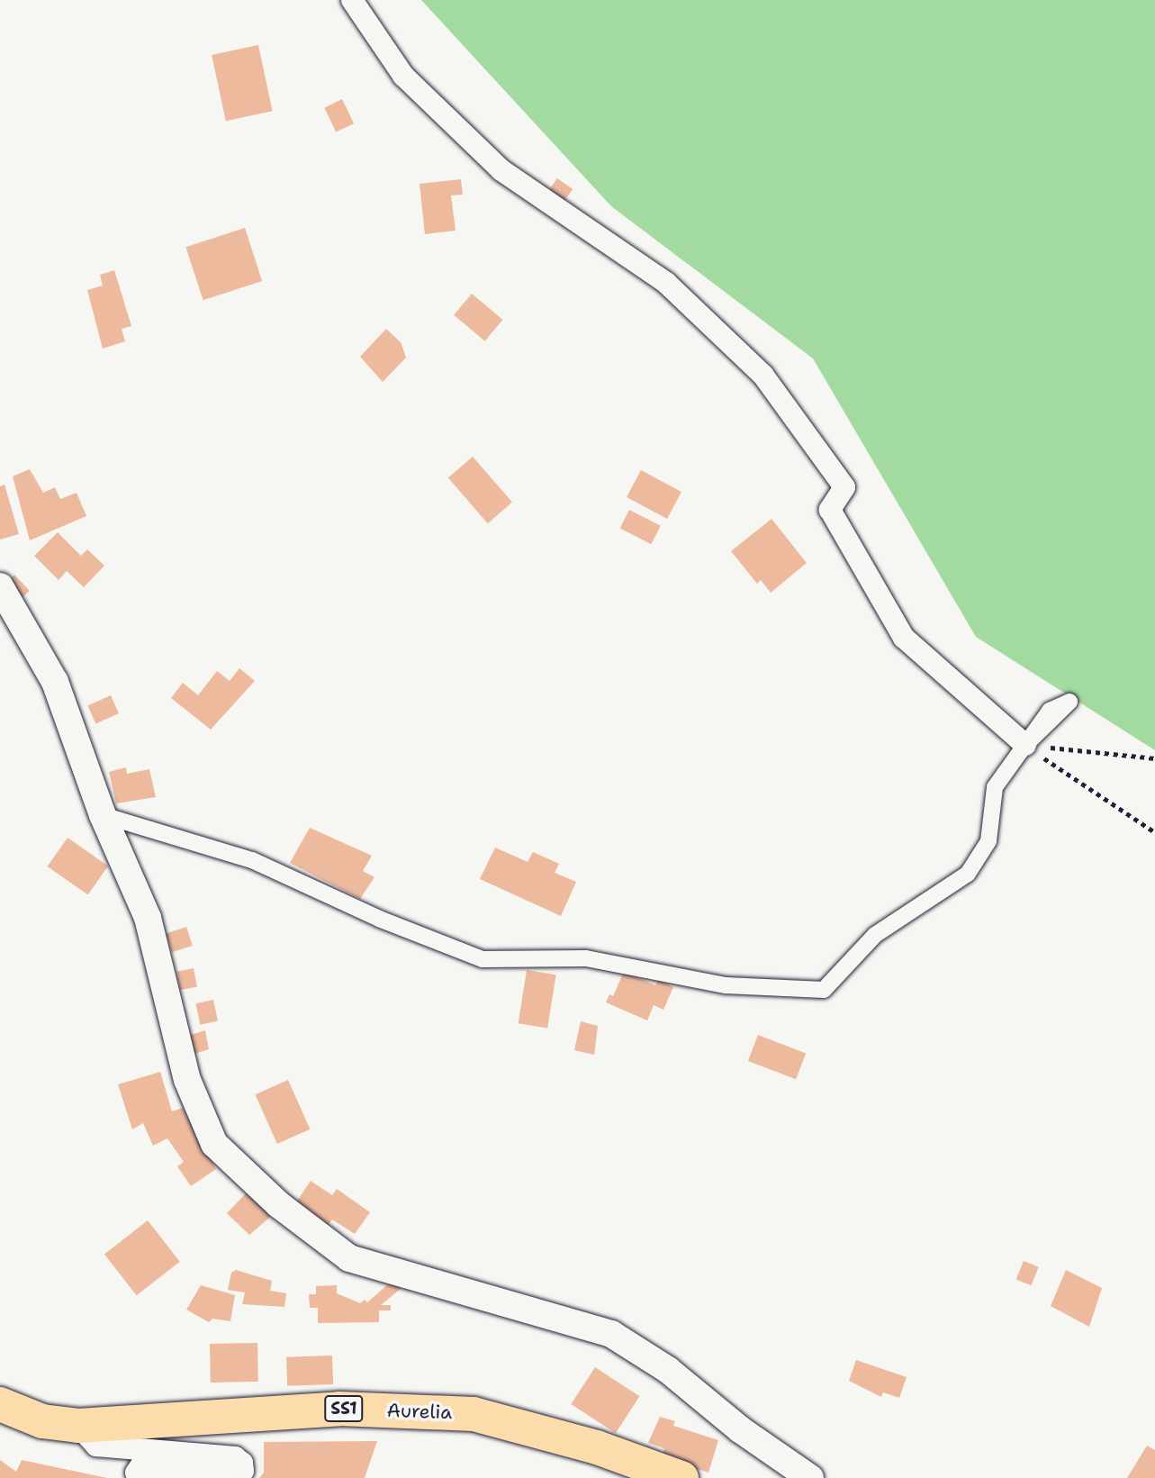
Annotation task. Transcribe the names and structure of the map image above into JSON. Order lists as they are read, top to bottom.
{
  "streets": {
    "main road": ["SS1", "Aurelia"]
  }
}
